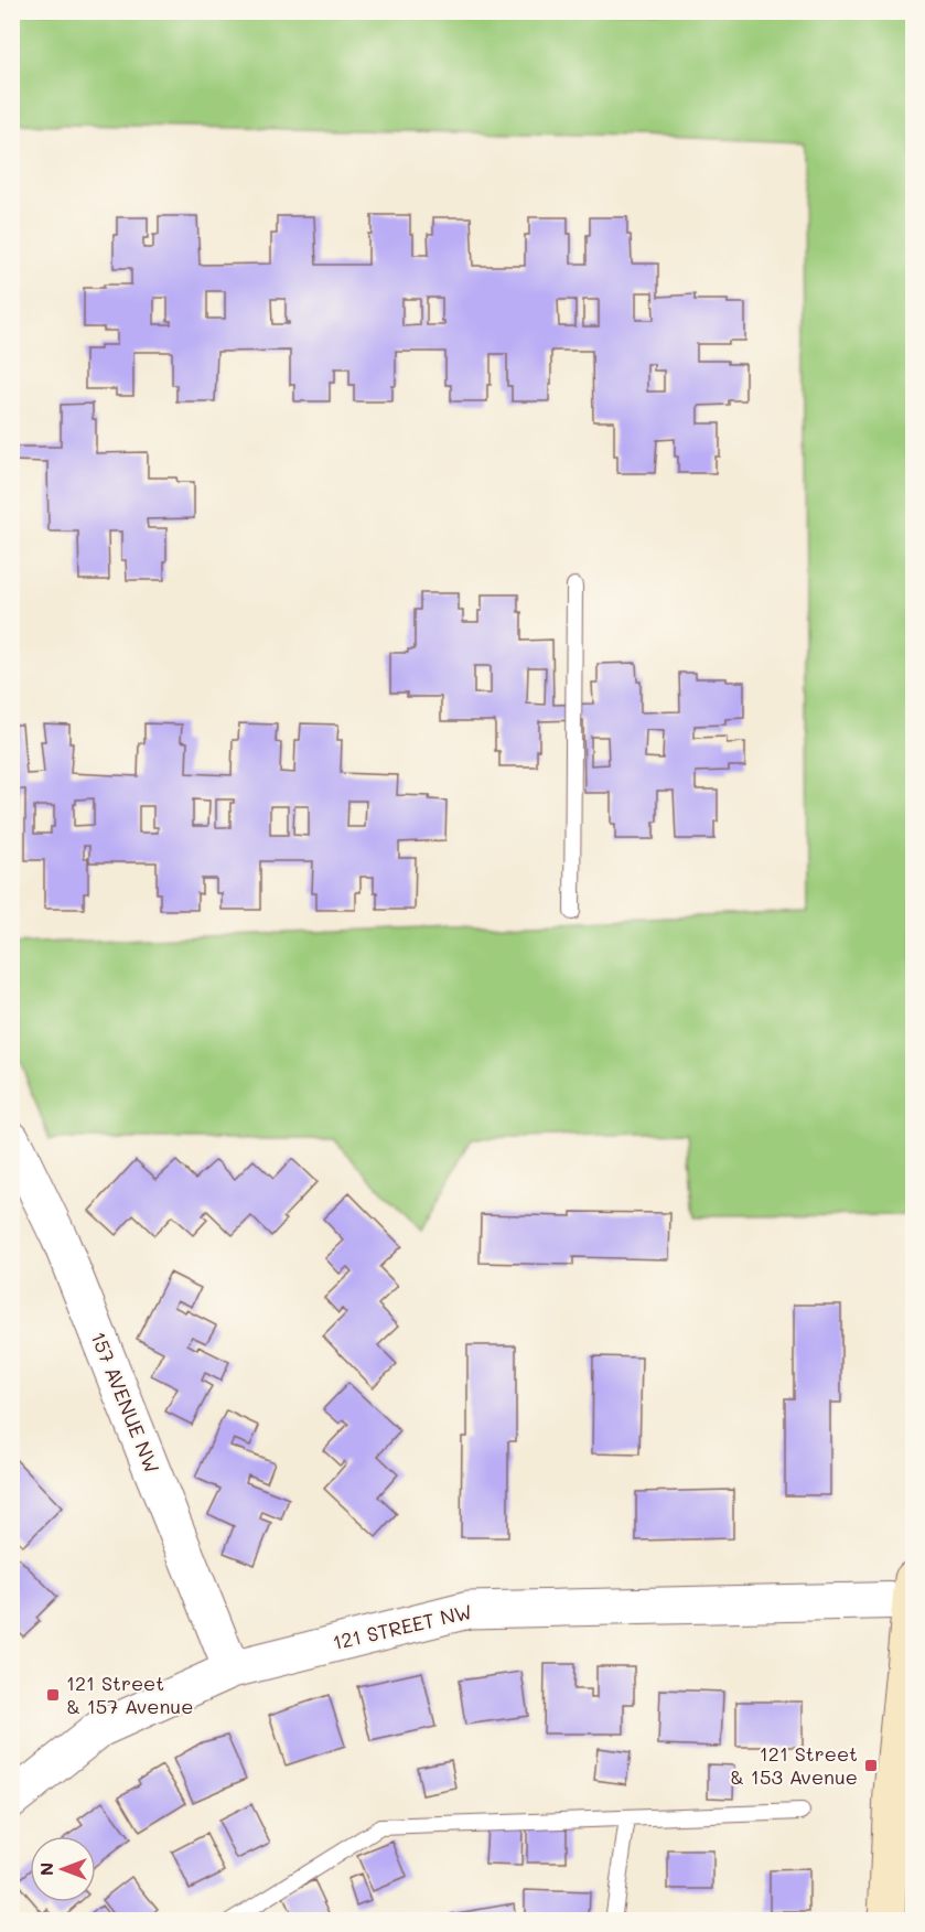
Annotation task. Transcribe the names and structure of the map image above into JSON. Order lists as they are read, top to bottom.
{
  "streets": {
    "street": ["157 AVENUE NW", "121 STREET NW"]
  },
  "crossings": [
    ["157 AVENUE NW", "121 STREET NW"]
  ],
  "places": {
    "transit": ["121 Street & 157 Avenue", "121 Street & 153 Avenue"]
  },
  "north": "left"
}
